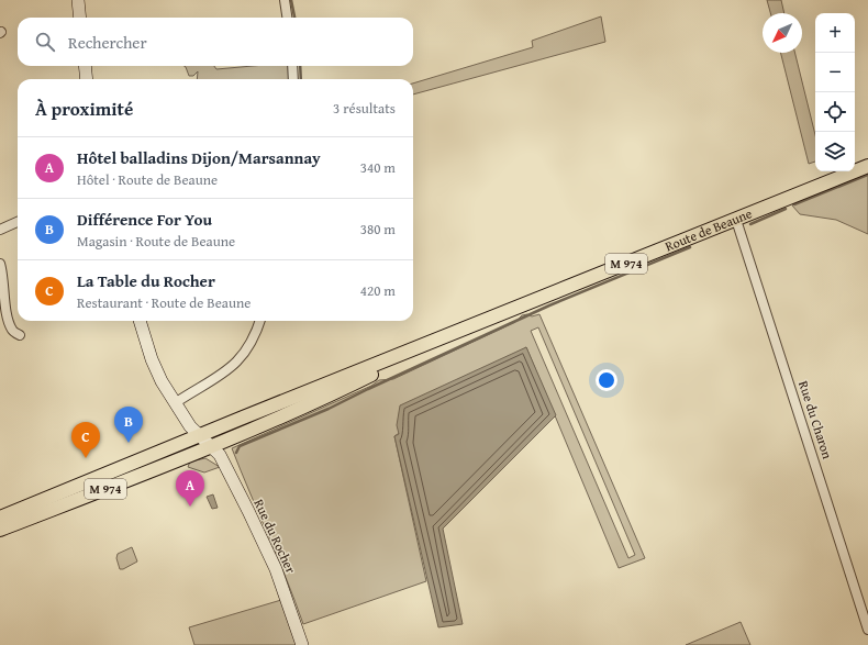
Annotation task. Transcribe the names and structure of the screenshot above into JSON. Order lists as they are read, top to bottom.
{
  "streets": {
    "main road": ["Route de Beaune", "M 974", "Rue du Rocher"],
    "street": ["Rue du Charon"]
  },
  "crossings": [
    ["Route de Beaune", "M 974"],
    ["Route de Beaune", "Rue du Charon"],
    ["M 974", "Rue du Rocher"]
  ],
  "north": "bottom left",
  "page": {
    "map_buttons": ["+", "−"],
    "search": "Rechercher",
    "heading": ["À proximité", "3 résultats"],
    "list": [
      {
        "mark": "A",
        "name": "Hôtel balladins Dijon/Marsannay",
        "note": "Hôtel · Route de Beaune",
        "value": "340 m"
      },
      {
        "mark": "B",
        "name": "Différence For You",
        "note": "Magasin · Route de Beaune",
        "value": "380 m"
      },
      {
        "mark": "C",
        "name": "La Table du Rocher",
        "note": "Restaurant · Route de Beaune",
        "value": "420 m"
      }
    ],
    "pins": ["B", "C", "A"]
  }
}
